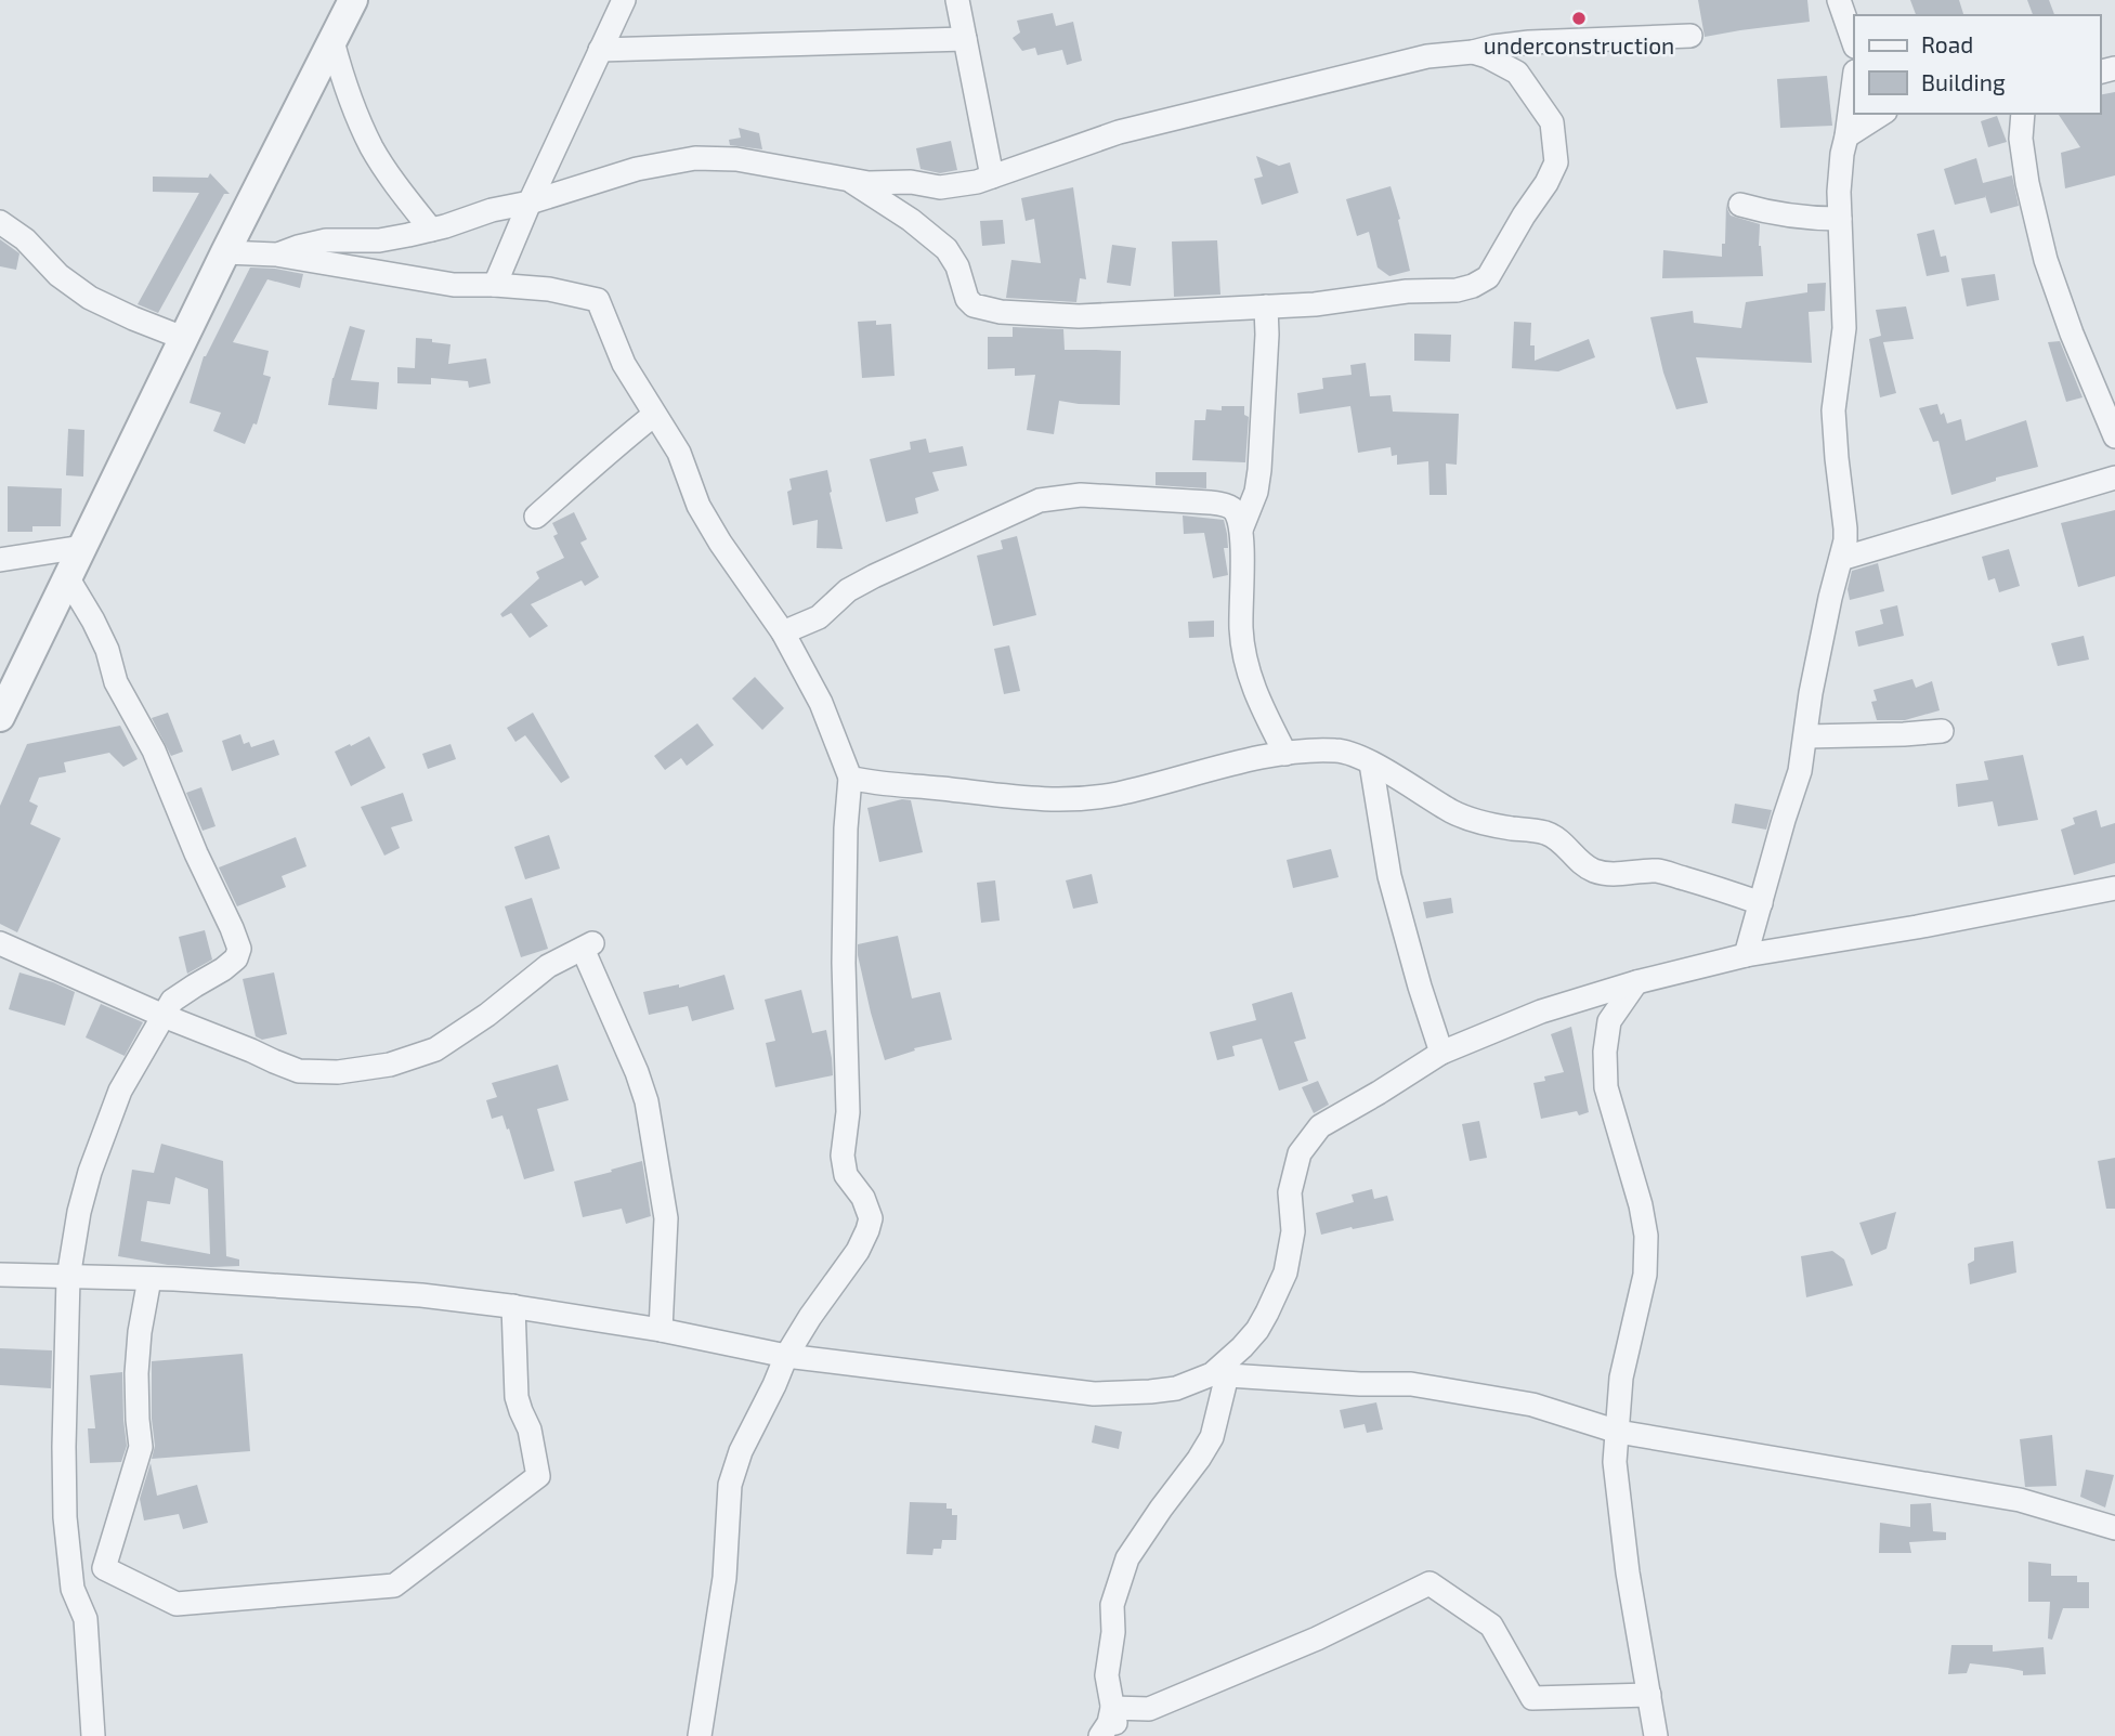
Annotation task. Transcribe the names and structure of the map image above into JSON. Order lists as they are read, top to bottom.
{
  "places": ["underconstruction"],
  "legend": ["Road", "Building"]
}
